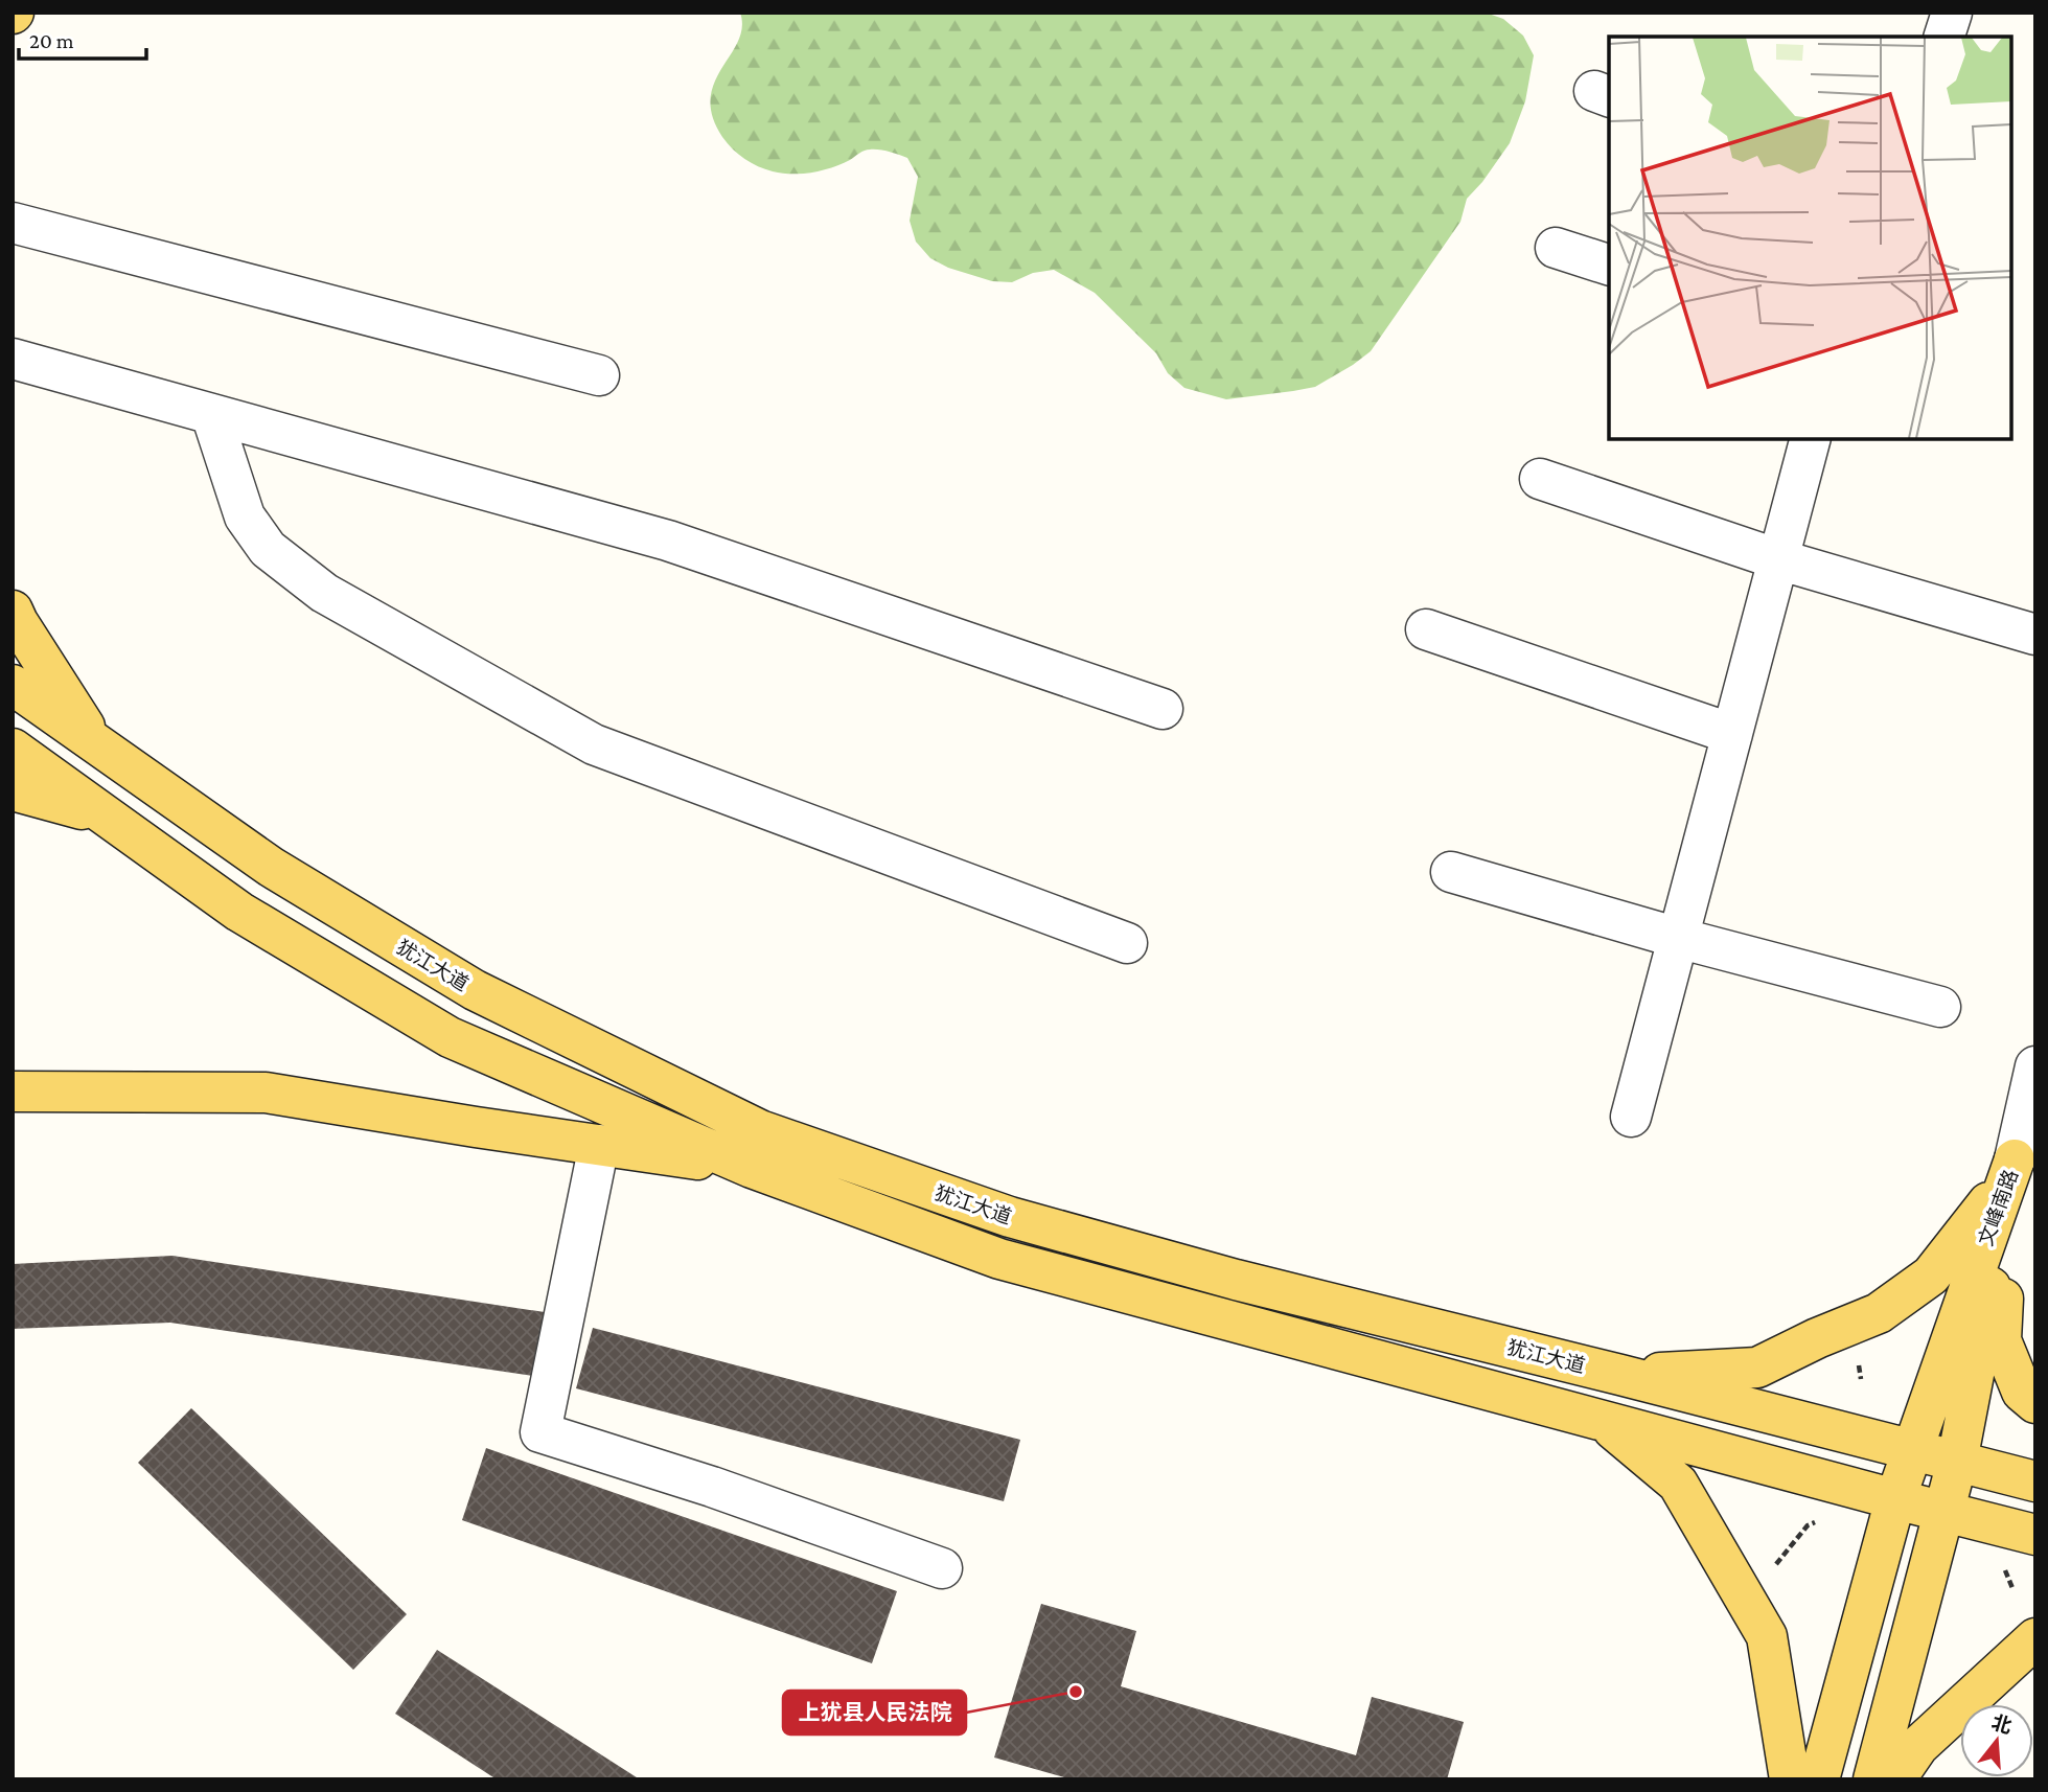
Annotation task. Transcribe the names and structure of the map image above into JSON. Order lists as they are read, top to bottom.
{
  "streets": {
    "main road": ["犹江大道", "文峰南路"]
  },
  "crossings": [
    ["犹江大道", "文峰南路"]
  ],
  "places": ["上犹县人民法院"],
  "scale_bar": "20 m",
  "north": "top"
}
